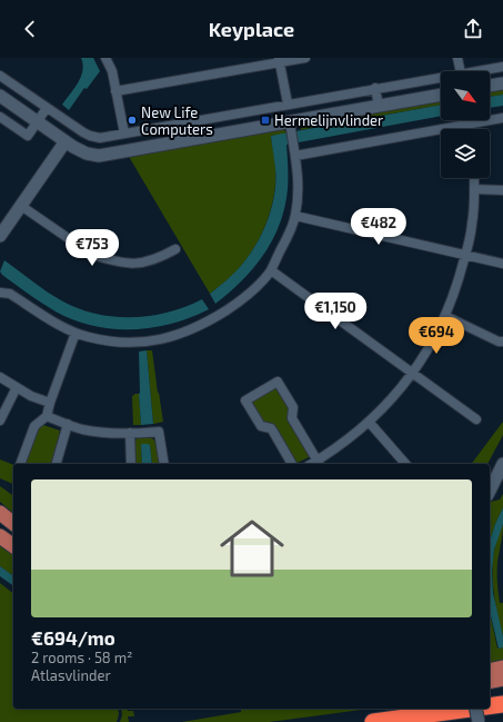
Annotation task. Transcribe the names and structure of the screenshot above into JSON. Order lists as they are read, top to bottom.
{
  "places": {
    "other": ["New Life Computers"],
    "transit": ["Hermelijnvlinder"]
  },
  "north": "bottom right",
  "page": {
    "header": "Keyplace",
    "price": [
      "€482",
      "€753",
      "€1,150",
      "€694"
    ],
    "list": [
      {
        "name": "€694/mo",
        "note": "2 rooms · 58 m² · Atlasvlinder"
      }
    ]
  }
}
